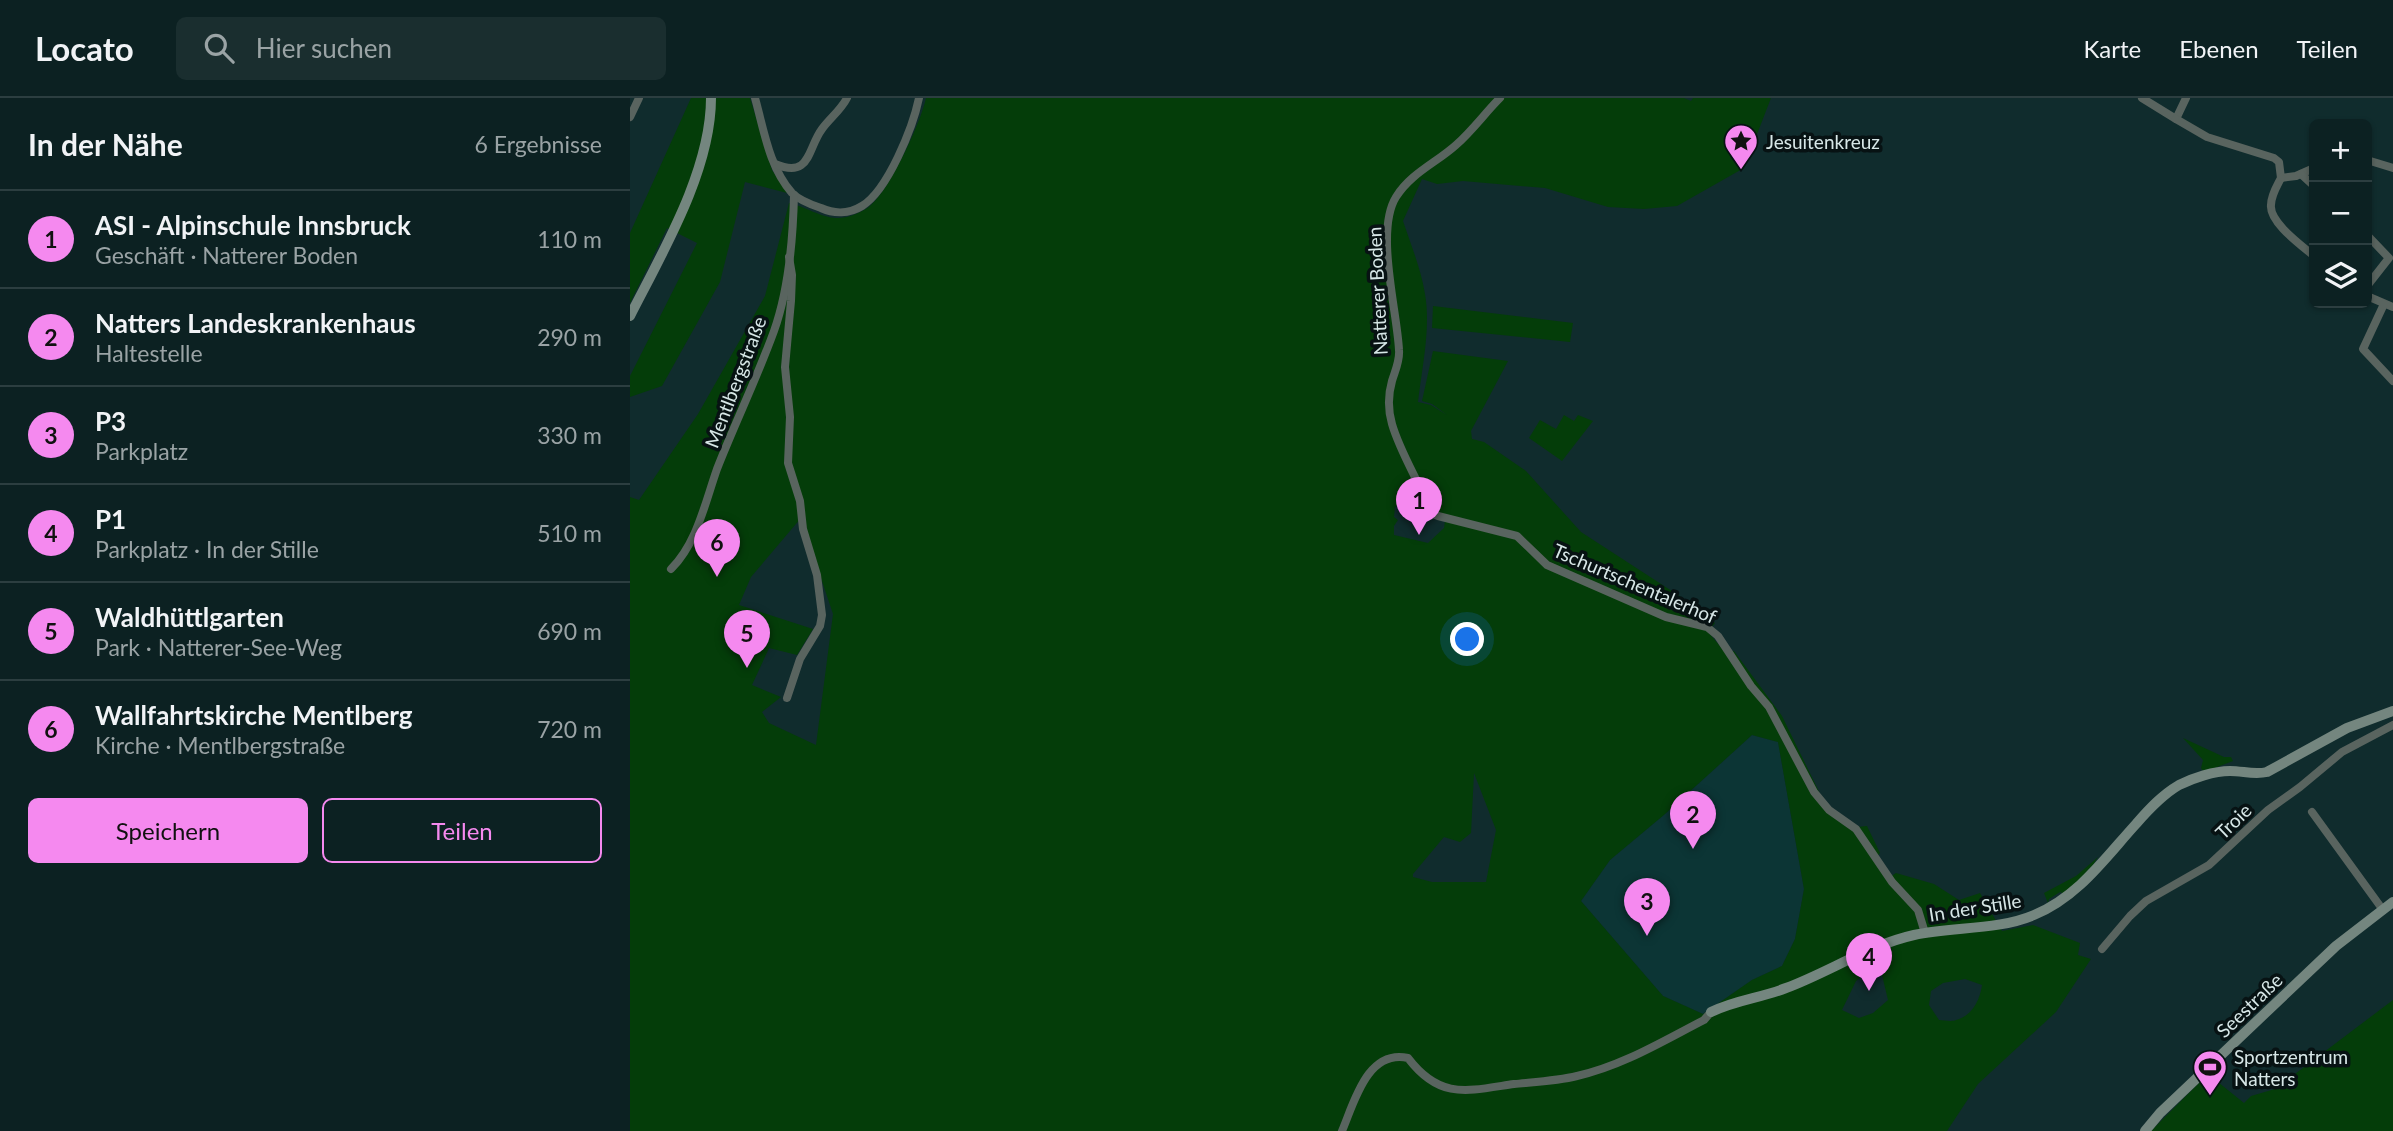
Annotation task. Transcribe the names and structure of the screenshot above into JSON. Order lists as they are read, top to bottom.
{
  "streets": {
    "street": [
      "Natterer Boden",
      "Mentlbergstraße",
      "Tschurtschentalerhof",
      "Troie",
      "In der Stille",
      "Seestraße"
    ]
  },
  "crossings": [
    ["Natterer Boden", "Tschurtschentalerhof"],
    ["Tschurtschentalerhof", "In der Stille"]
  ],
  "places": {
    "place": ["Jesuitenkreuz"],
    "sports": ["Sportzentrum Natters"]
  },
  "page": {
    "header": "Locato",
    "search": "Hier suchen",
    "nav": ["Karte", "Ebenen", "Teilen"],
    "heading": ["In der Nähe", "6 Ergebnisse"],
    "map_buttons": ["+", "−"],
    "list": [
      {
        "mark": "1",
        "name": "ASI - Alpinschule Innsbruck",
        "note": "Geschäft · Natterer Boden",
        "value": "110 m"
      },
      {
        "mark": "2",
        "name": "Natters Landeskrankenhaus",
        "note": "Haltestelle",
        "value": "290 m"
      },
      {
        "mark": "3",
        "name": "P3",
        "note": "Parkplatz",
        "value": "330 m"
      },
      {
        "mark": "4",
        "name": "P1",
        "note": "Parkplatz · In der Stille",
        "value": "510 m"
      },
      {
        "mark": "5",
        "name": "Waldhüttlgarten",
        "note": "Park · Natterer-See-Weg",
        "value": "690 m"
      },
      {
        "mark": "6",
        "name": "Wallfahrtskirche Mentlberg",
        "note": "Kirche · Mentlbergstraße",
        "value": "720 m"
      }
    ],
    "pins": [
      "1",
      "6",
      "5",
      "2",
      "3",
      "4"
    ],
    "buttons": ["Speichern", "Teilen"]
  }
}
